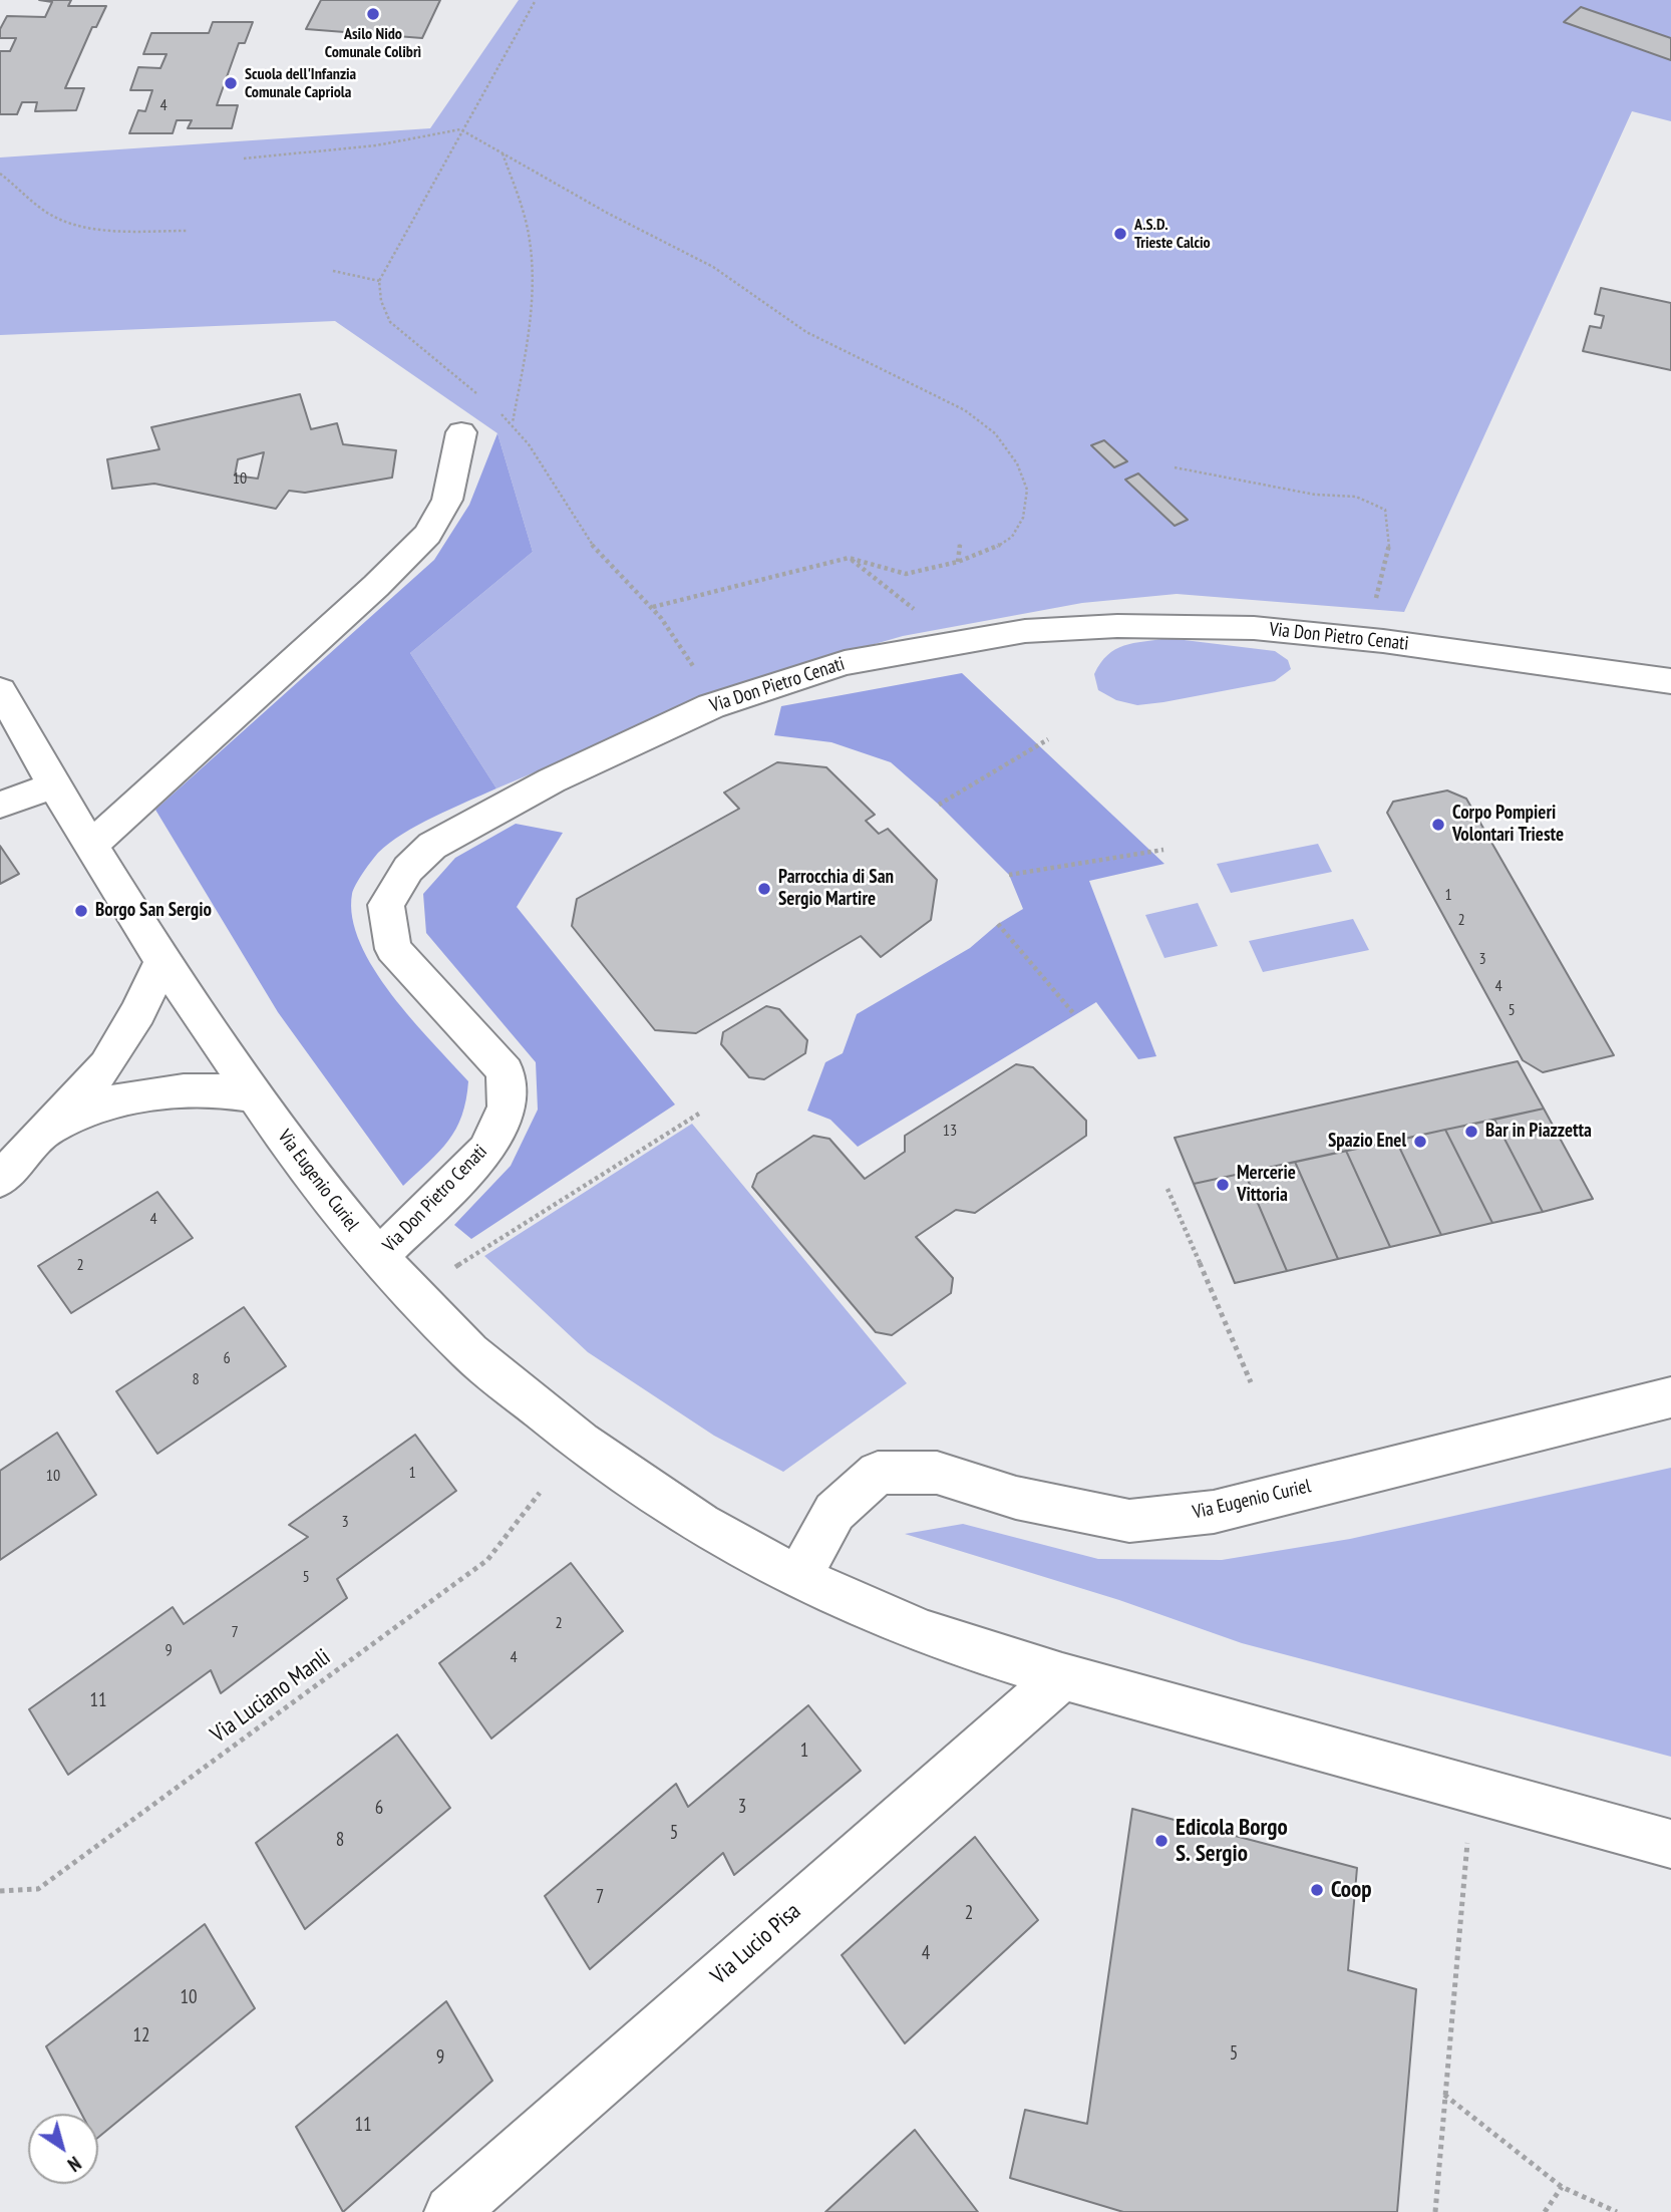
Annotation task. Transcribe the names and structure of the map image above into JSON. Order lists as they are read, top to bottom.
{
  "streets": {
    "street": ["Via Don Pietro Cenati", "Via Eugenio Curiel", "Via Lucio Pisa"],
    "path": ["Via Luciano Manli"]
  },
  "crossings": [
    ["Via Don Pietro Cenati", "Via Eugenio Curiel"],
    ["Via Eugenio Curiel", "Via Lucio Pisa"]
  ],
  "places": [
    "Asilo Nido Comunale Colibrì",
    "Scuola dell'Infanzia Comunale Capriola",
    "A.S.D. Trieste Calcio",
    "Corpo Pompieri Volontari Trieste",
    "Parrocchia di San Sergio Martire",
    "Borgo San Sergio",
    "Bar in Piazzetta",
    "Spazio Enel",
    "Mercerie Vittoria",
    "Edicola Borgo S. Sergio",
    "Coop"
  ],
  "house_numbers": [
    "4",
    "10",
    "1",
    "2",
    "3",
    "4",
    "5",
    "13",
    "4",
    "2",
    "6",
    "8",
    "1",
    "10",
    "3",
    "5",
    "2",
    "7",
    "9",
    "4",
    "11",
    "1",
    "3",
    "6",
    "5",
    "8",
    "7",
    "2",
    "4",
    "10",
    "12",
    "5",
    "9",
    "11"
  ],
  "north": "bottom right"
}
